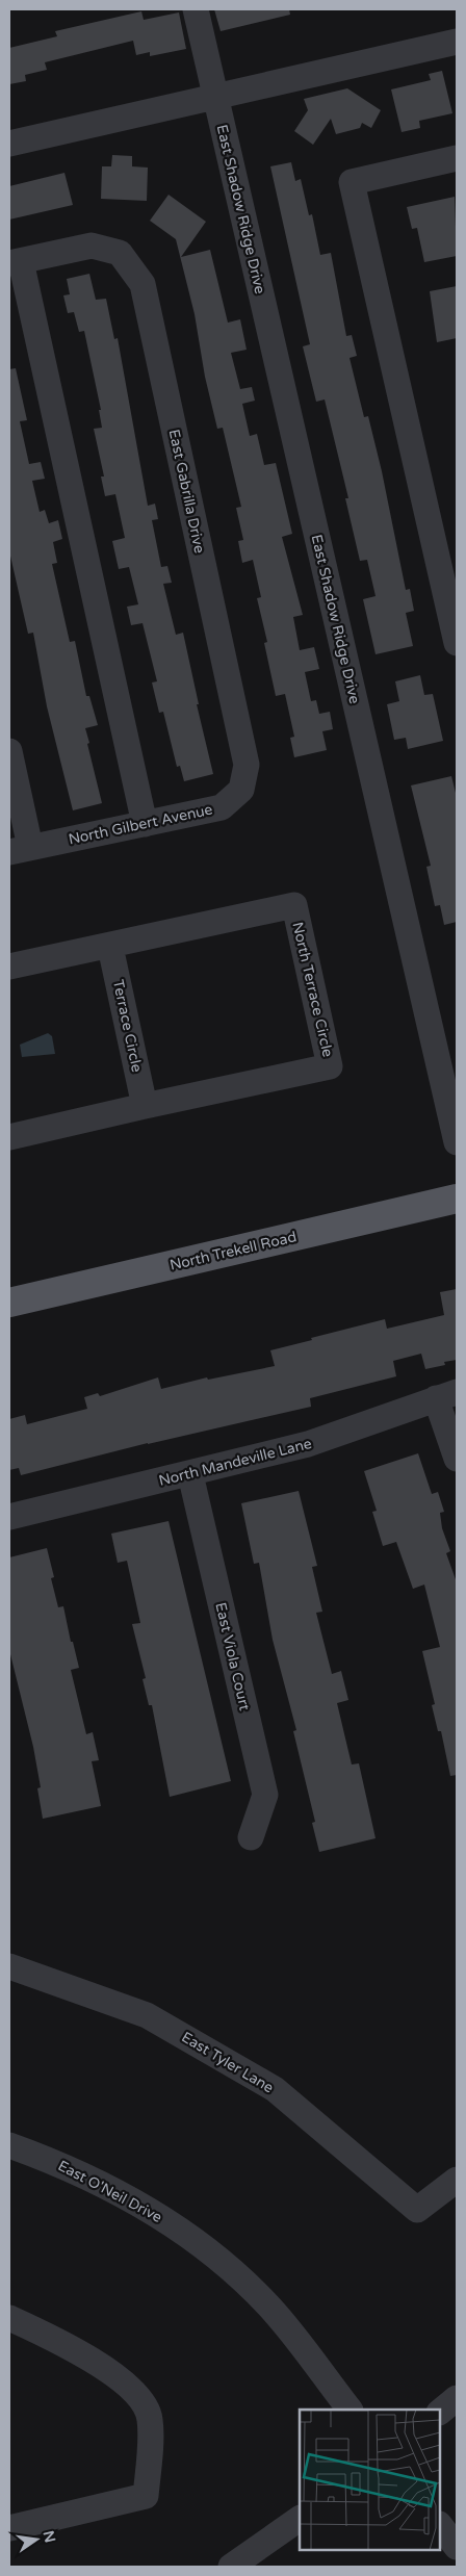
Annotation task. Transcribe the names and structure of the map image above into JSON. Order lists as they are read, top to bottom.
{
  "streets": {
    "main road": ["North Trekell Road"],
    "street": [
      "East Shadow Ridge Drive",
      "East Gabrilla Drive",
      "North Gilbert Avenue",
      "North Terrace Circle",
      "Terrace Circle",
      "North Mandeville Lane",
      "East Viola Court",
      "East Tyler Lane",
      "East O'Neil Drive"
    ]
  },
  "crossings": [
    ["East Gabrilla Drive", "North Gilbert Avenue"],
    ["North Terrace Circle", "Terrace Circle"],
    ["North Mandeville Lane", "East Viola Court"]
  ],
  "north": "right"
}
